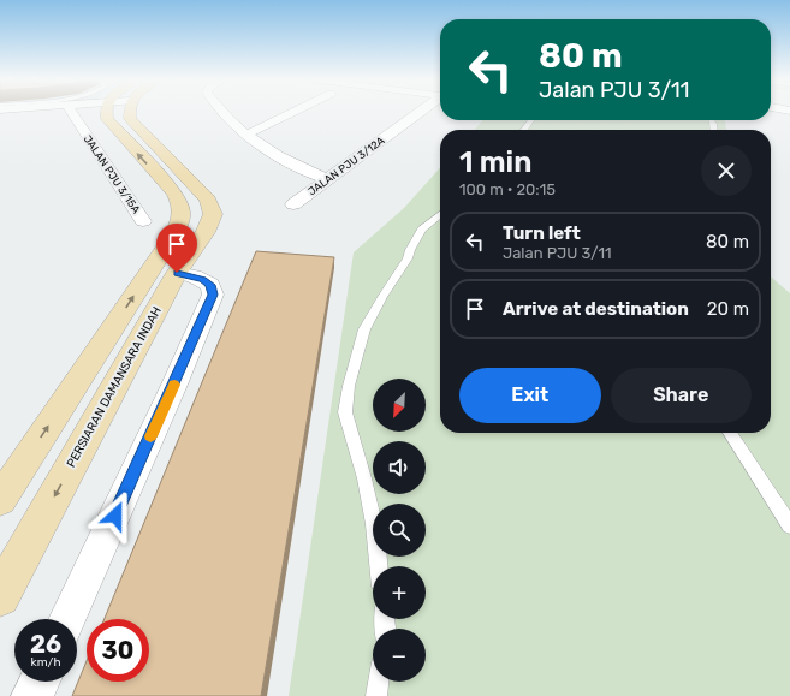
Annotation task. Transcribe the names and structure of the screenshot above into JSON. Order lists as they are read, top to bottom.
{
  "streets": {
    "main road": ["PERSIARAN DAMANSARA INDAH"],
    "street": ["JALAN PJU 3/12A", "JALAN PJU 3/15A"]
  },
  "one_way": ["PERSIARAN DAMANSARA INDAH"],
  "north": "bottom left",
  "page": {
    "turn": ["80 m", "Jalan PJU 3/11"],
    "heading": ["1 min", "100 m · 20:15"],
    "list": [
      {
        "name": "Turn left",
        "note": "Jalan PJU 3/11",
        "value": "80 m"
      },
      {
        "name": "Arrive at destination",
        "value": "20 m"
      }
    ],
    "buttons": ["Exit", "Share"],
    "map_buttons": ["+", "−"],
    "speed": "26 km/h",
    "limit": "30"
  }
}
